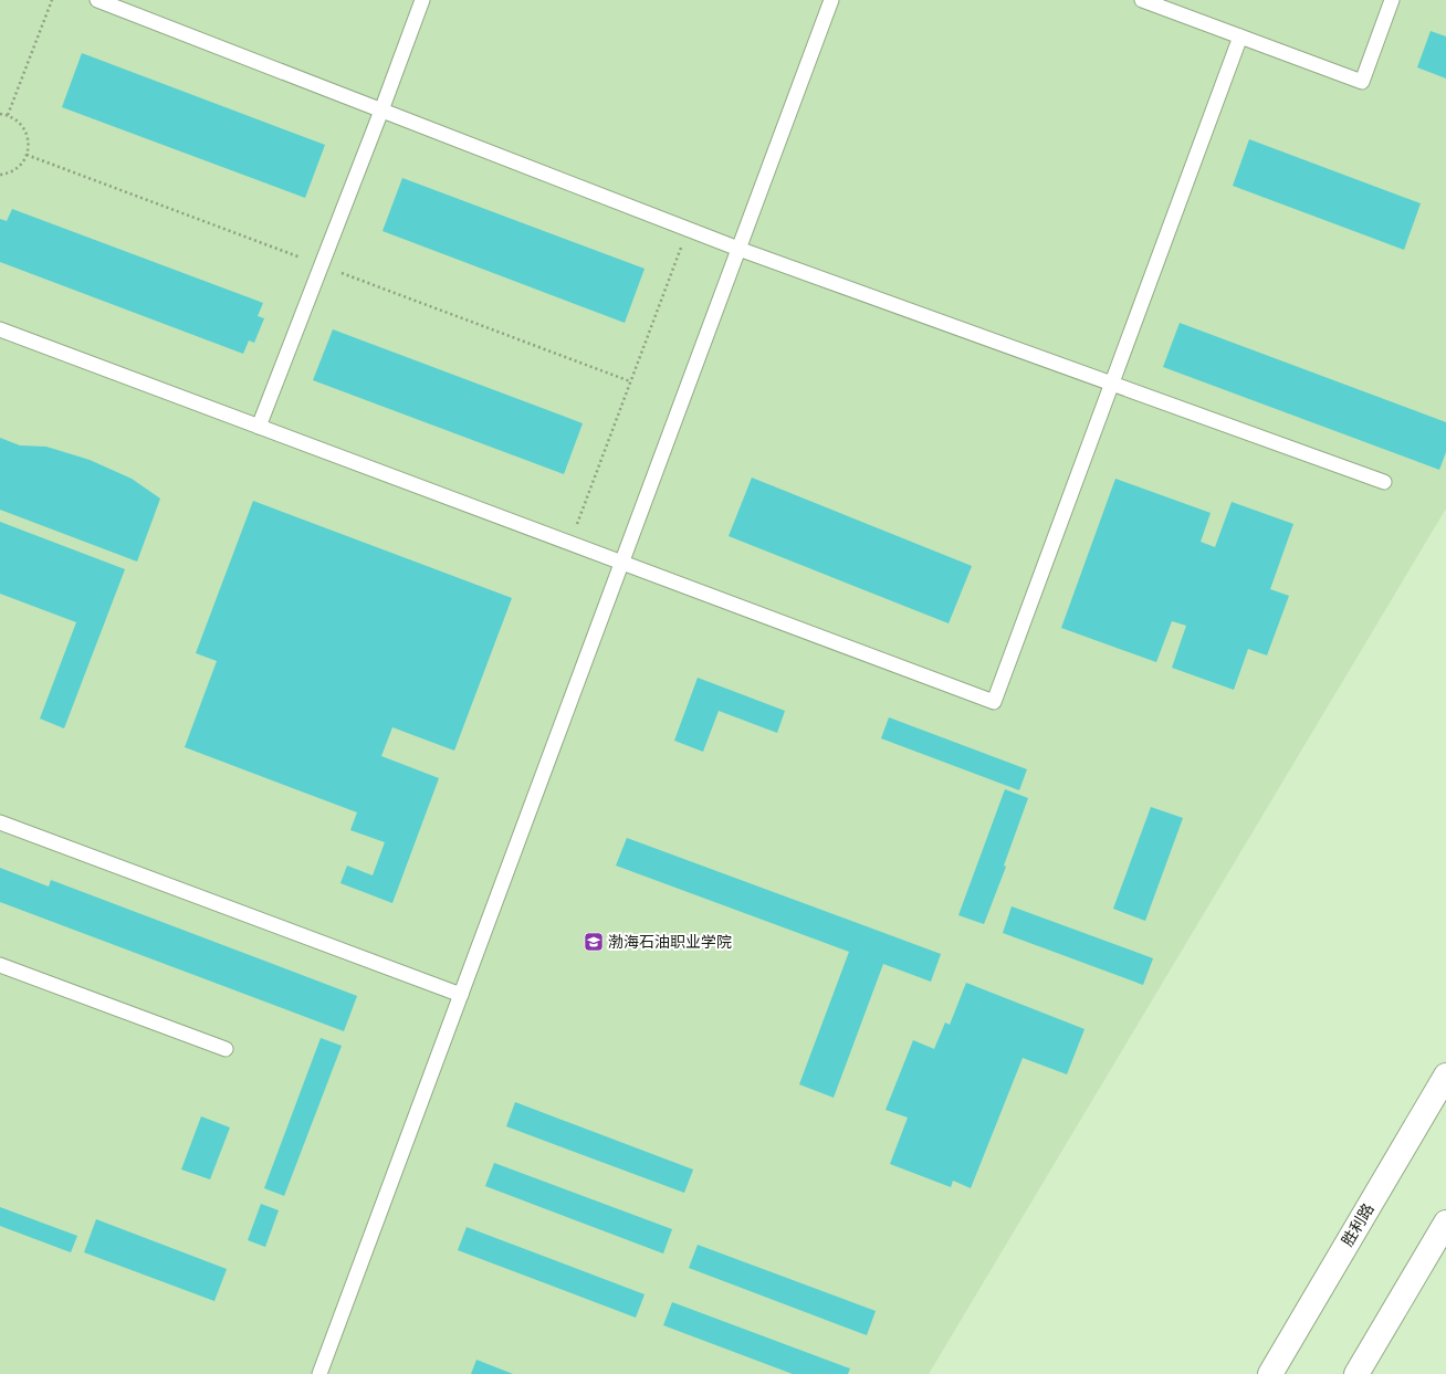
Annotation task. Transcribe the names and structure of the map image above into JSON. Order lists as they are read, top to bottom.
{
  "streets": {
    "main road": ["胜利路"]
  },
  "places": {
    "school or university": ["渤海石油职业学院"]
  }
}
